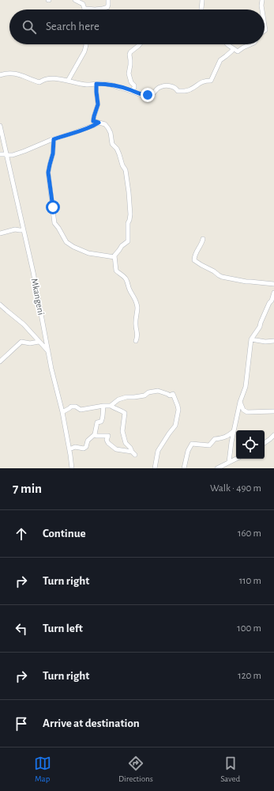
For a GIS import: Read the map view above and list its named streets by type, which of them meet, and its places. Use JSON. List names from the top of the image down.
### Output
{
  "streets": {
    "street": ["Mkangeni"]
  },
  "page": {
    "search": "Search here",
    "heading": ["7 min", "Walk · 490 m"],
    "list": [
      ["Continue", "160 m"],
      ["Turn right", "110 m"],
      ["Turn left", "100 m"],
      ["Turn right", "120 m"],
      "Arrive at destination"
    ],
    "nav": ["Map", "Directions", "Saved"]
  }
}
